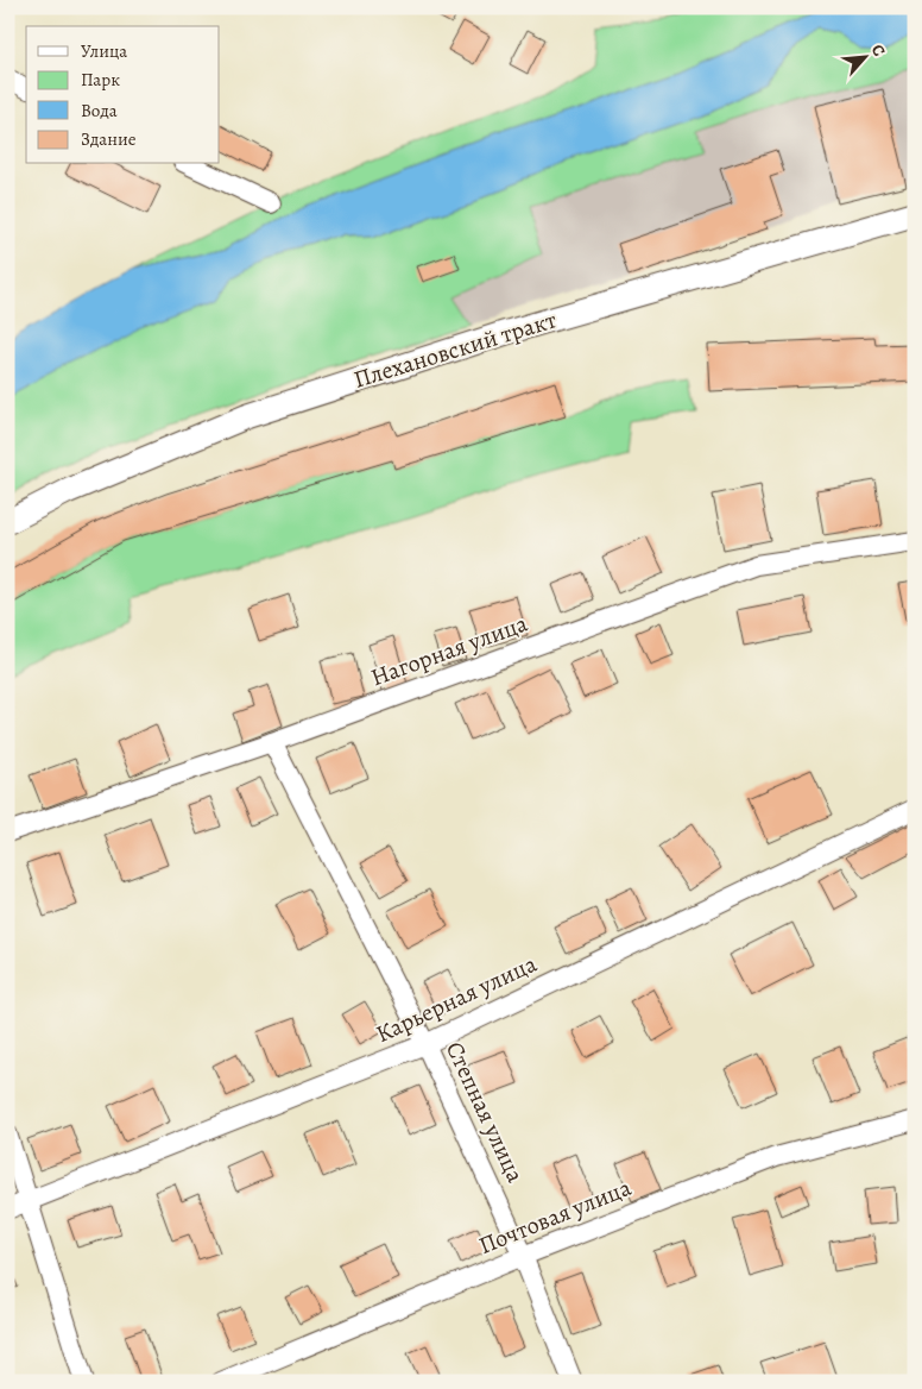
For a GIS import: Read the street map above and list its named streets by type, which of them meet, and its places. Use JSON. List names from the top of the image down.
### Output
{
  "streets": {
    "street": [
      "Плехановский тракт",
      "Нагорная улица",
      "Карьерная улица",
      "Степная улица",
      "Почтовая улица"
    ]
  },
  "crossings": [
    ["Нагорная улица", "Степная улица"],
    ["Карьерная улица", "Степная улица"],
    ["Степная улица", "Почтовая улица"]
  ],
  "legend": [
    "Улица",
    "Парк",
    "Вода",
    "Здание"
  ],
  "north": "top right"
}
